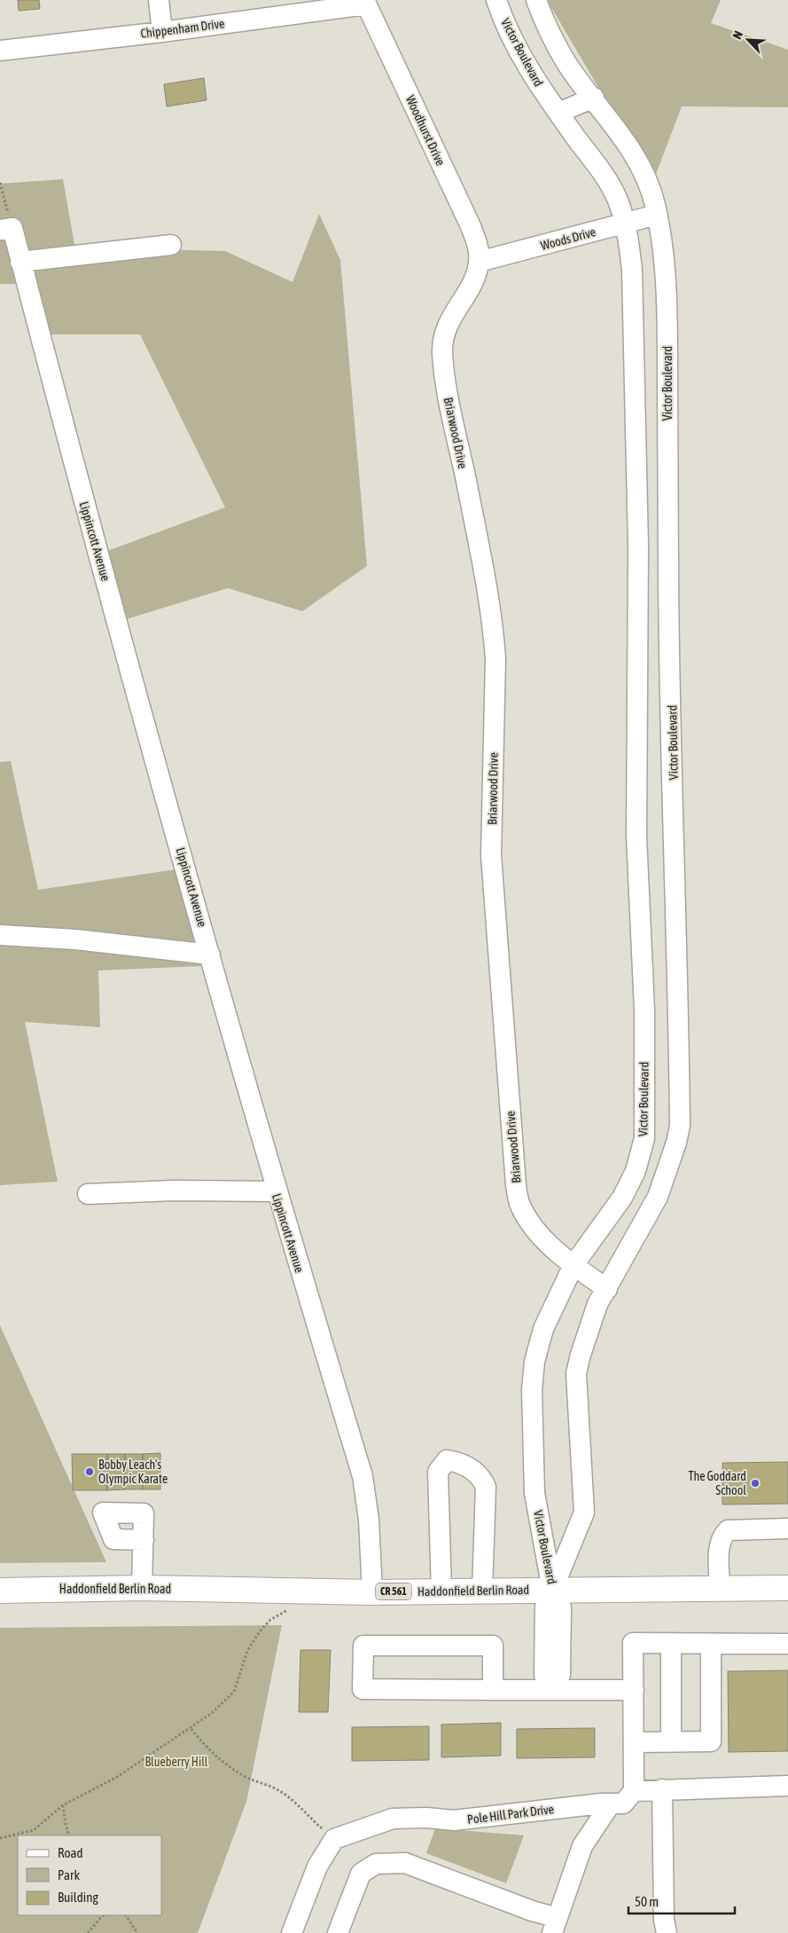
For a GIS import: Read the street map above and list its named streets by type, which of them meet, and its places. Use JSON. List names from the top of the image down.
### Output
{
  "streets": {
    "main road": ["Haddonfield Berlin Road", "CR 561"],
    "street": [
      "Chippenham Drive",
      "Victor Boulevard",
      "Woodhurst Drive",
      "Woods Drive",
      "Briarwood Drive",
      "Lippincott Avenue",
      "Pole Hill Park Drive"
    ]
  },
  "crossings": [
    ["Chippenham Drive", "Woodhurst Drive"],
    ["Victor Boulevard", "Woods Drive"],
    ["Victor Boulevard", "Briarwood Drive"],
    ["Victor Boulevard", "Haddonfield Berlin Road"],
    ["Woodhurst Drive", "Woods Drive"],
    ["Woodhurst Drive", "Briarwood Drive"],
    ["Woods Drive", "Briarwood Drive"],
    ["Lippincott Avenue", "Haddonfield Berlin Road"]
  ],
  "parks": ["Blueberry Hill"],
  "places": ["Bobby Leach's Olympic Karate", "The Goddard School"],
  "legend": ["Road", "Park", "Building"],
  "scale_bar": "50 m",
  "north": "top left"
}
